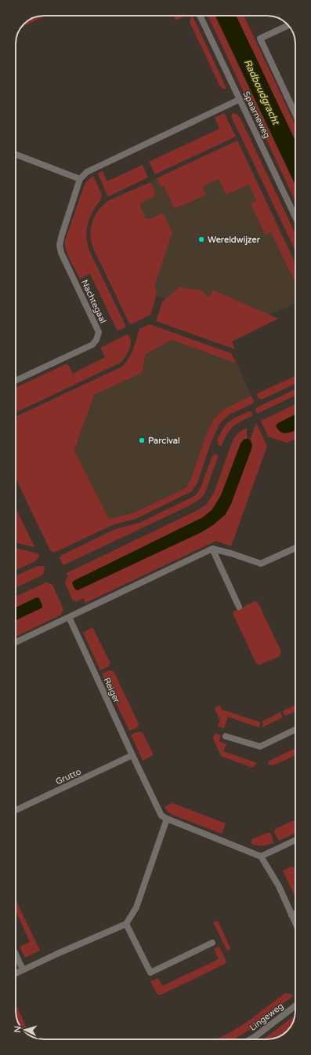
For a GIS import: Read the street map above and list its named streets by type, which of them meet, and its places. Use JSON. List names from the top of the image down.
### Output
{
  "streets": {
    "street": [
      "Spaarneweg",
      "Nachtegaal",
      "Reiger",
      "Grutto",
      "Lingeweg"
    ]
  },
  "crossings": [
    ["Reiger", "Grutto"]
  ],
  "water": ["Radboudgracht"],
  "places": ["Wereldwijzer", "Parcival"],
  "north": "left"
}
